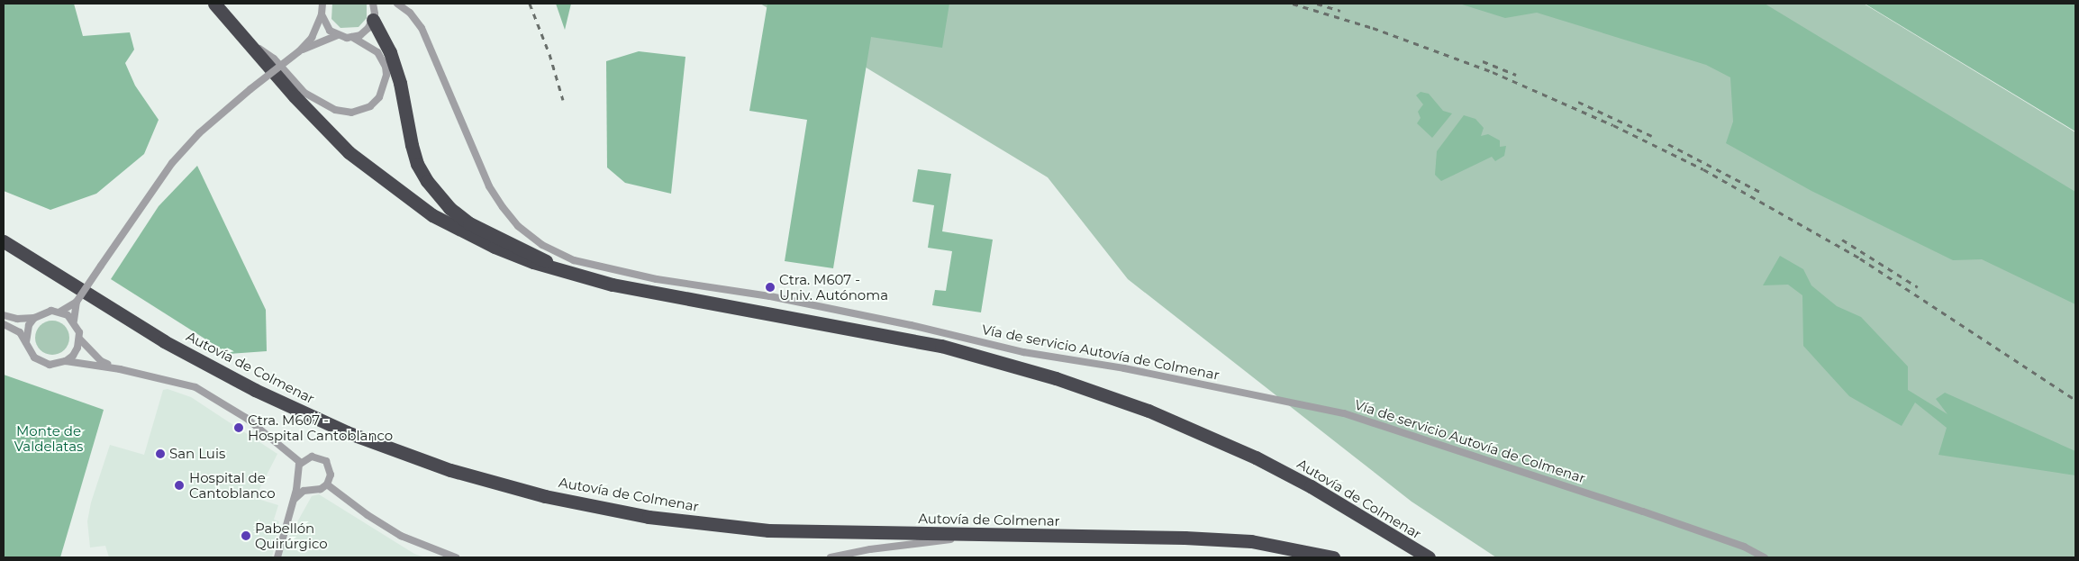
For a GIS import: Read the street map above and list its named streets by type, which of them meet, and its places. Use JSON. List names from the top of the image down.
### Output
{
  "streets": {
    "highway": ["Autovía de Colmenar"],
    "street": ["Vía de servicio Autovía de Colmenar"]
  },
  "parks": ["Monte de Valdelatas"],
  "places": [
    "Ctra. M607 - Univ. Autónoma",
    "Ctra. M607 - Hospital Cantoblanco",
    "San Luis",
    "Hospital de Cantoblanco",
    "Pabellón Quirúrgico"
  ]
}
